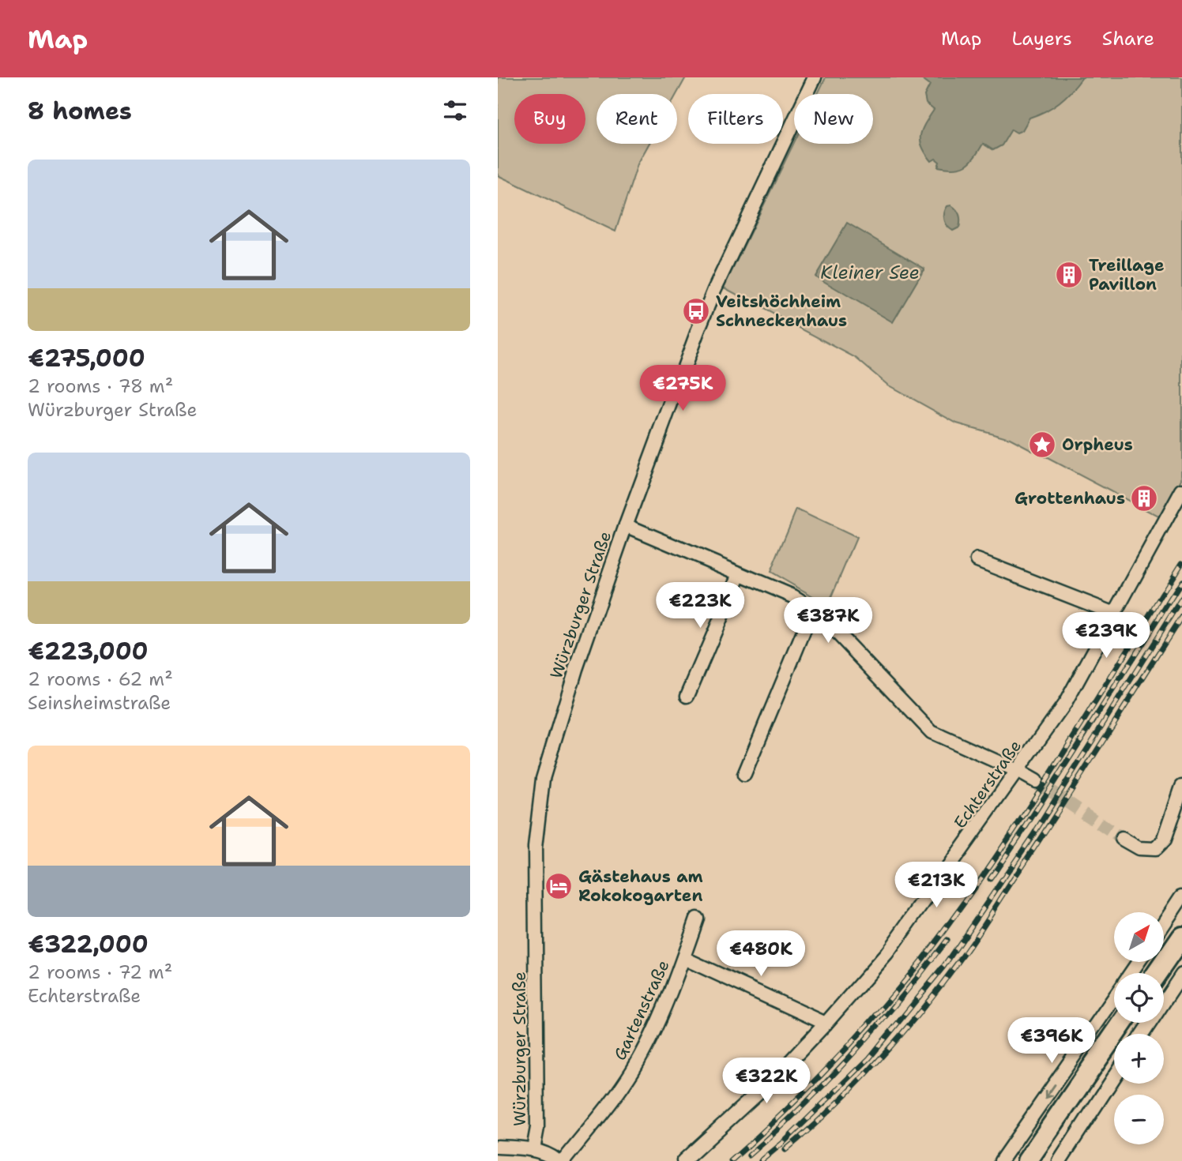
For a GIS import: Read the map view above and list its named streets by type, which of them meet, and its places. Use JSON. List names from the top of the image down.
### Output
{
  "streets": {
    "street": ["Würzburger Straße", "Echterstraße", "Gartenstraße"]
  },
  "water": ["Kleiner See"],
  "places": {
    "building": ["Treillage Pavillon", "Grottenhaus"],
    "bus stop": ["Veitshöchheim Schneckenhaus"],
    "place": ["Orpheus"],
    "hotel": ["Gästehaus am Rokokogarten"]
  },
  "north": "top right",
  "page": {
    "header": "Map",
    "nav": ["Map", "Layers", "Share"],
    "heading": "8 homes",
    "chip": [
      "Buy",
      "Rent",
      "Filters",
      "New"
    ],
    "list": [
      {
        "name": "€275,000",
        "note": "2 rooms · 78 m² · Würzburger Straße"
      },
      {
        "name": "€223,000",
        "note": "2 rooms · 62 m² · Seinsheimstraße"
      },
      {
        "name": "€322,000",
        "note": "2 rooms · 72 m² · Echterstraße"
      }
    ],
    "price": [
      "€275K",
      "€223K",
      "€387K",
      "€239K",
      "€213K",
      "€480K",
      "€396K",
      "€322K"
    ],
    "map_buttons": ["+", "−"]
  }
}
